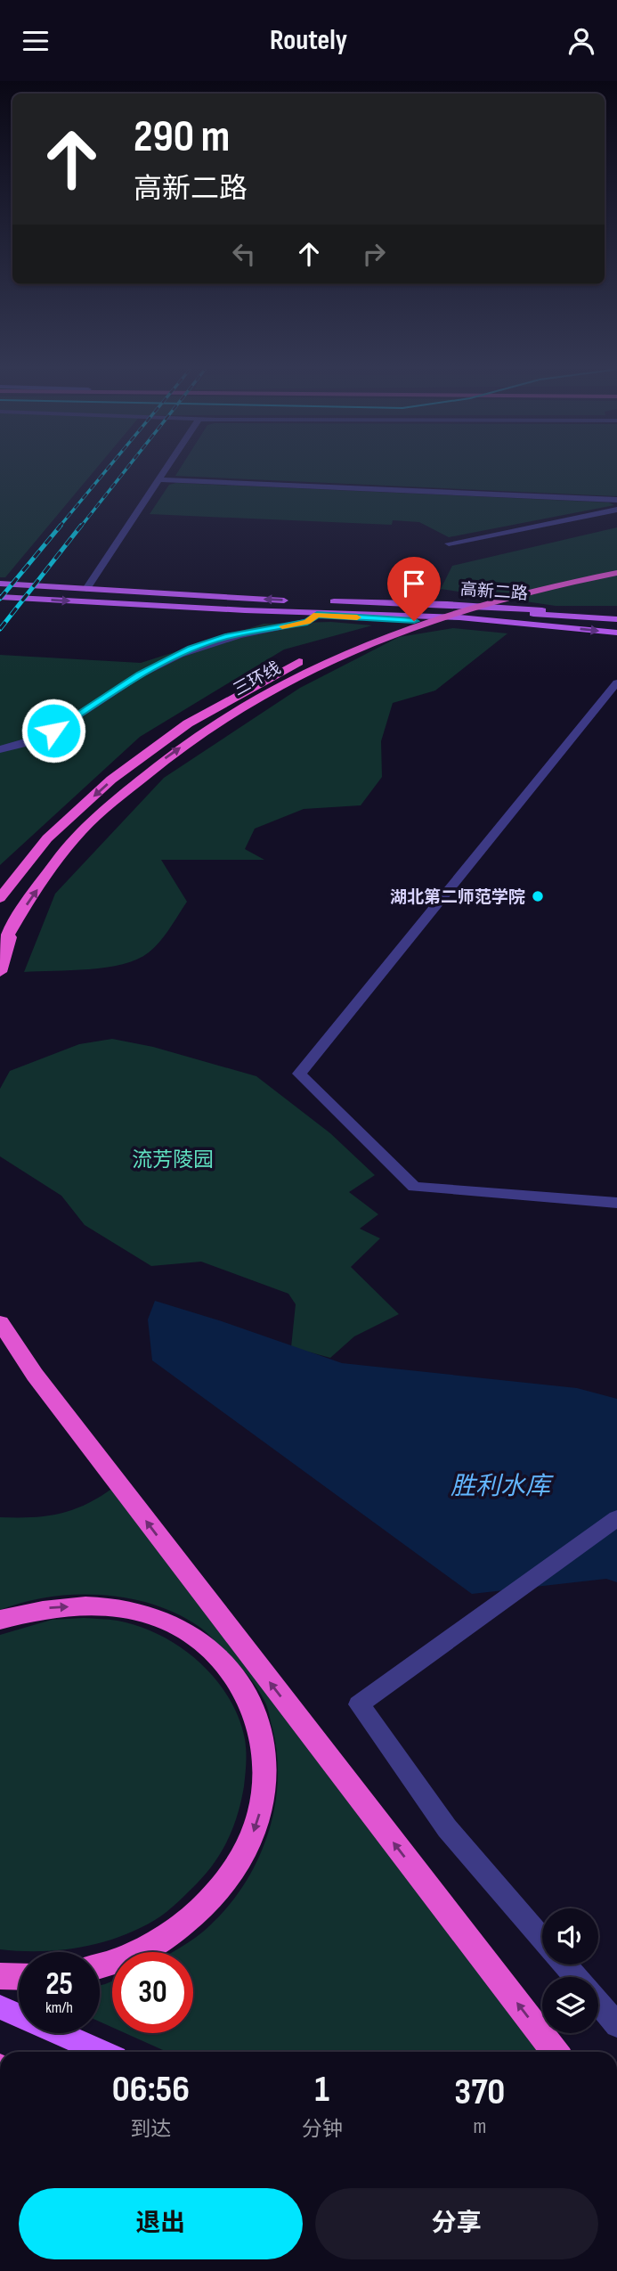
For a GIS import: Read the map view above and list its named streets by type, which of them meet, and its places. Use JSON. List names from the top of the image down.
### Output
{
  "streets": {
    "highway": ["三环线"],
    "main road": ["高新二路"]
  },
  "water": ["胜利水库"],
  "parks": ["流芳陵园"],
  "places": ["湖北第二师范学院"],
  "page": {
    "header": "Routely",
    "turn": ["290 m", "高新二路"],
    "speed": "25 km/h",
    "limit": "30",
    "eta": [
      "06:56",
      "到达",
      "1",
      "分钟",
      "370",
      "m"
    ],
    "buttons": ["退出", "分享"]
  }
}
